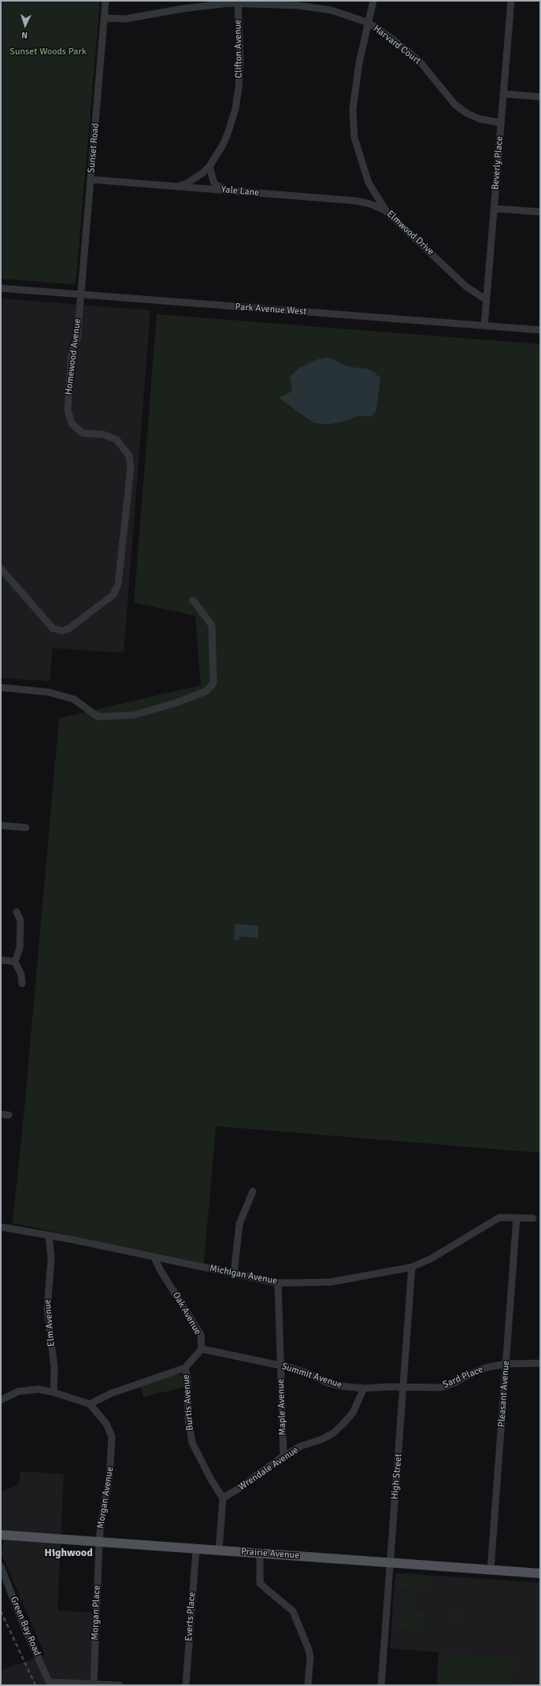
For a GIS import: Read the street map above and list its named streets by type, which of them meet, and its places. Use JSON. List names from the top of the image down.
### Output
{
  "streets": {
    "main road": ["Prairie Avenue"],
    "street": [
      "Harvard Court",
      "Clifton Avenue",
      "Sunset Road",
      "Beverly Place",
      "Yale Lane",
      "Elmwood Drive",
      "Park Avenue West",
      "Homewood Avenue",
      "Michigan Avenue",
      "Oak Avenue",
      "Elm Avenue",
      "Summit Avenue",
      "Sard Place",
      "Pleasant Avenue",
      "Burtis Avenue",
      "Maple Avenue",
      "Wrendale Avenue",
      "High Street",
      "Morgan Avenue",
      "Morgan Place",
      "Everts Place",
      "Green Bay Road"
    ]
  },
  "crossings": [
    ["Harvard Court", "Clifton Avenue"],
    ["Harvard Court", "Sunset Road"],
    ["Harvard Court", "Beverly Place"],
    ["Harvard Court", "Elmwood Drive"],
    ["Clifton Avenue", "Yale Lane"],
    ["Sunset Road", "Yale Lane"],
    ["Sunset Road", "Park Avenue West"],
    ["Sunset Road", "Homewood Avenue"],
    ["Beverly Place", "Elmwood Drive"],
    ["Beverly Place", "Park Avenue West"],
    ["Yale Lane", "Elmwood Drive"],
    ["Park Avenue West", "Homewood Avenue"],
    ["Michigan Avenue", "Oak Avenue"],
    ["Michigan Avenue", "Elm Avenue"],
    ["Michigan Avenue", "Pleasant Avenue"],
    ["Michigan Avenue", "Maple Avenue"],
    ["Michigan Avenue", "High Street"],
    ["Oak Avenue", "Summit Avenue"],
    ["Summit Avenue", "Sard Place"],
    ["Summit Avenue", "Maple Avenue"],
    ["Summit Avenue", "Wrendale Avenue"],
    ["Summit Avenue", "High Street"],
    ["Sard Place", "Pleasant Avenue"],
    ["Sard Place", "High Street"],
    ["Pleasant Avenue", "Prairie Avenue"],
    ["Burtis Avenue", "Wrendale Avenue"],
    ["Burtis Avenue", "Morgan Avenue"],
    ["Maple Avenue", "Wrendale Avenue"],
    ["High Street", "Prairie Avenue"],
    ["Morgan Avenue", "Prairie Avenue"],
    ["Morgan Avenue", "Morgan Place"],
    ["Prairie Avenue", "Morgan Place"],
    ["Prairie Avenue", "Everts Place"]
  ],
  "districts": ["Highwood"],
  "parks": ["Sunset Woods Park"],
  "north": "bottom"
}
